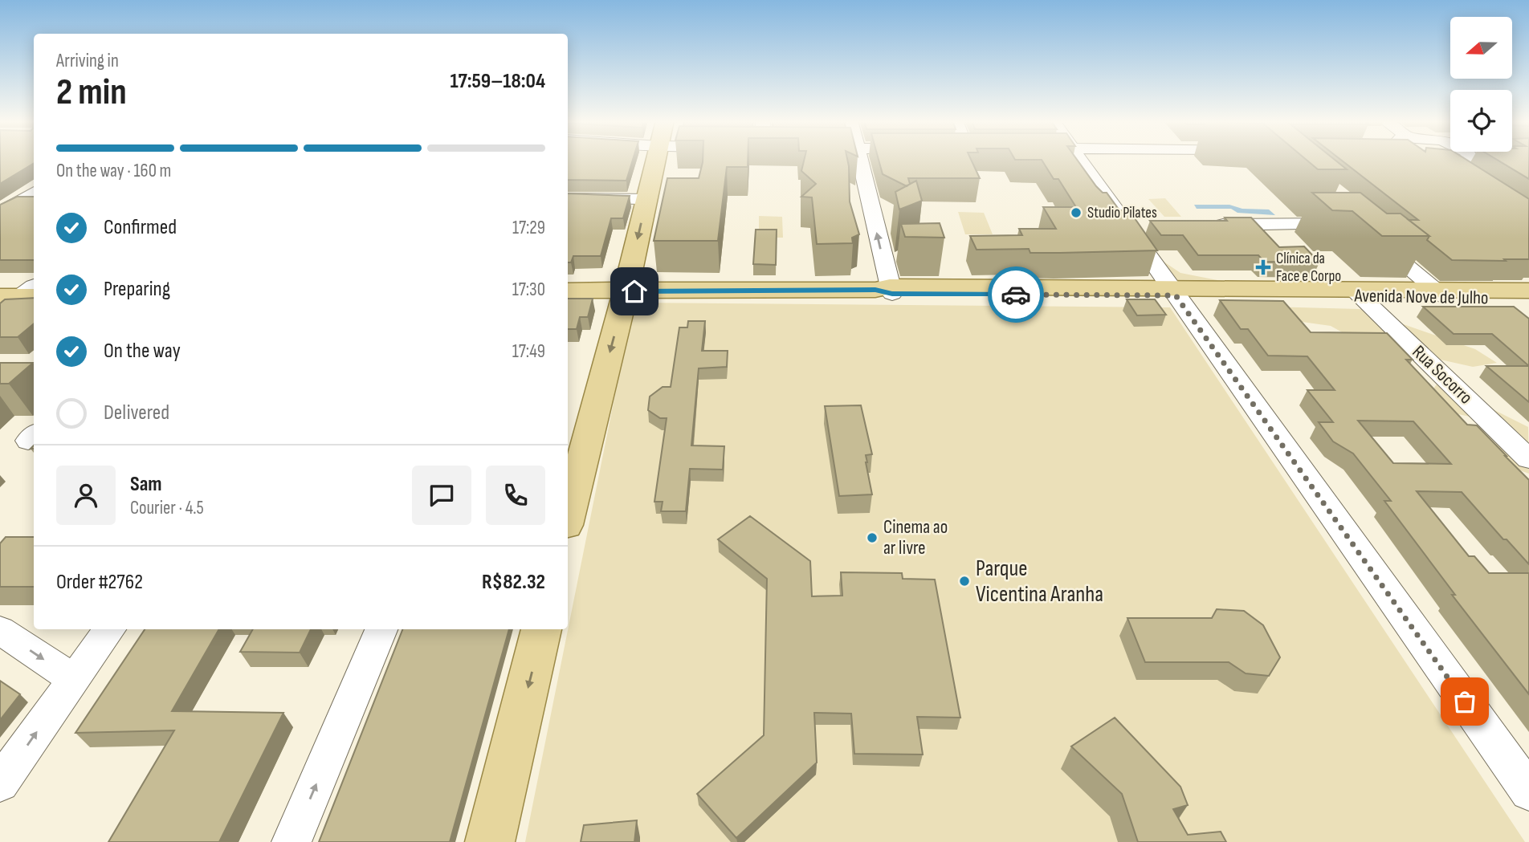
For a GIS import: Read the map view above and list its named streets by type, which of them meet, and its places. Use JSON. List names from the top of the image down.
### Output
{
  "streets": {
    "main road": ["Avenida Nove de Julho"],
    "street": ["Rua Socorro"]
  },
  "crossings": [
    ["Avenida Nove de Julho", "Rua Socorro"]
  ],
  "places": {
    "other": ["Studio Pilates", "Cinema ao ar livre", "Parque Vicentina Aranha"],
    "health": ["Clínica da Face e Corpo"]
  },
  "north": "left",
  "page": {
    "heading": ["2 min", "Arriving in", "17:59–18:04"],
    "panel": [
      "Sam",
      "Courier · 4.5",
      "Order #2762",
      "R$82.32"
    ],
    "bar": "On the way · 160 m",
    "list": [
      ["Confirmed", "17:29"],
      ["Preparing", "17:30"],
      ["On the way", "17:49"],
      "Delivered"
    ]
  }
}
